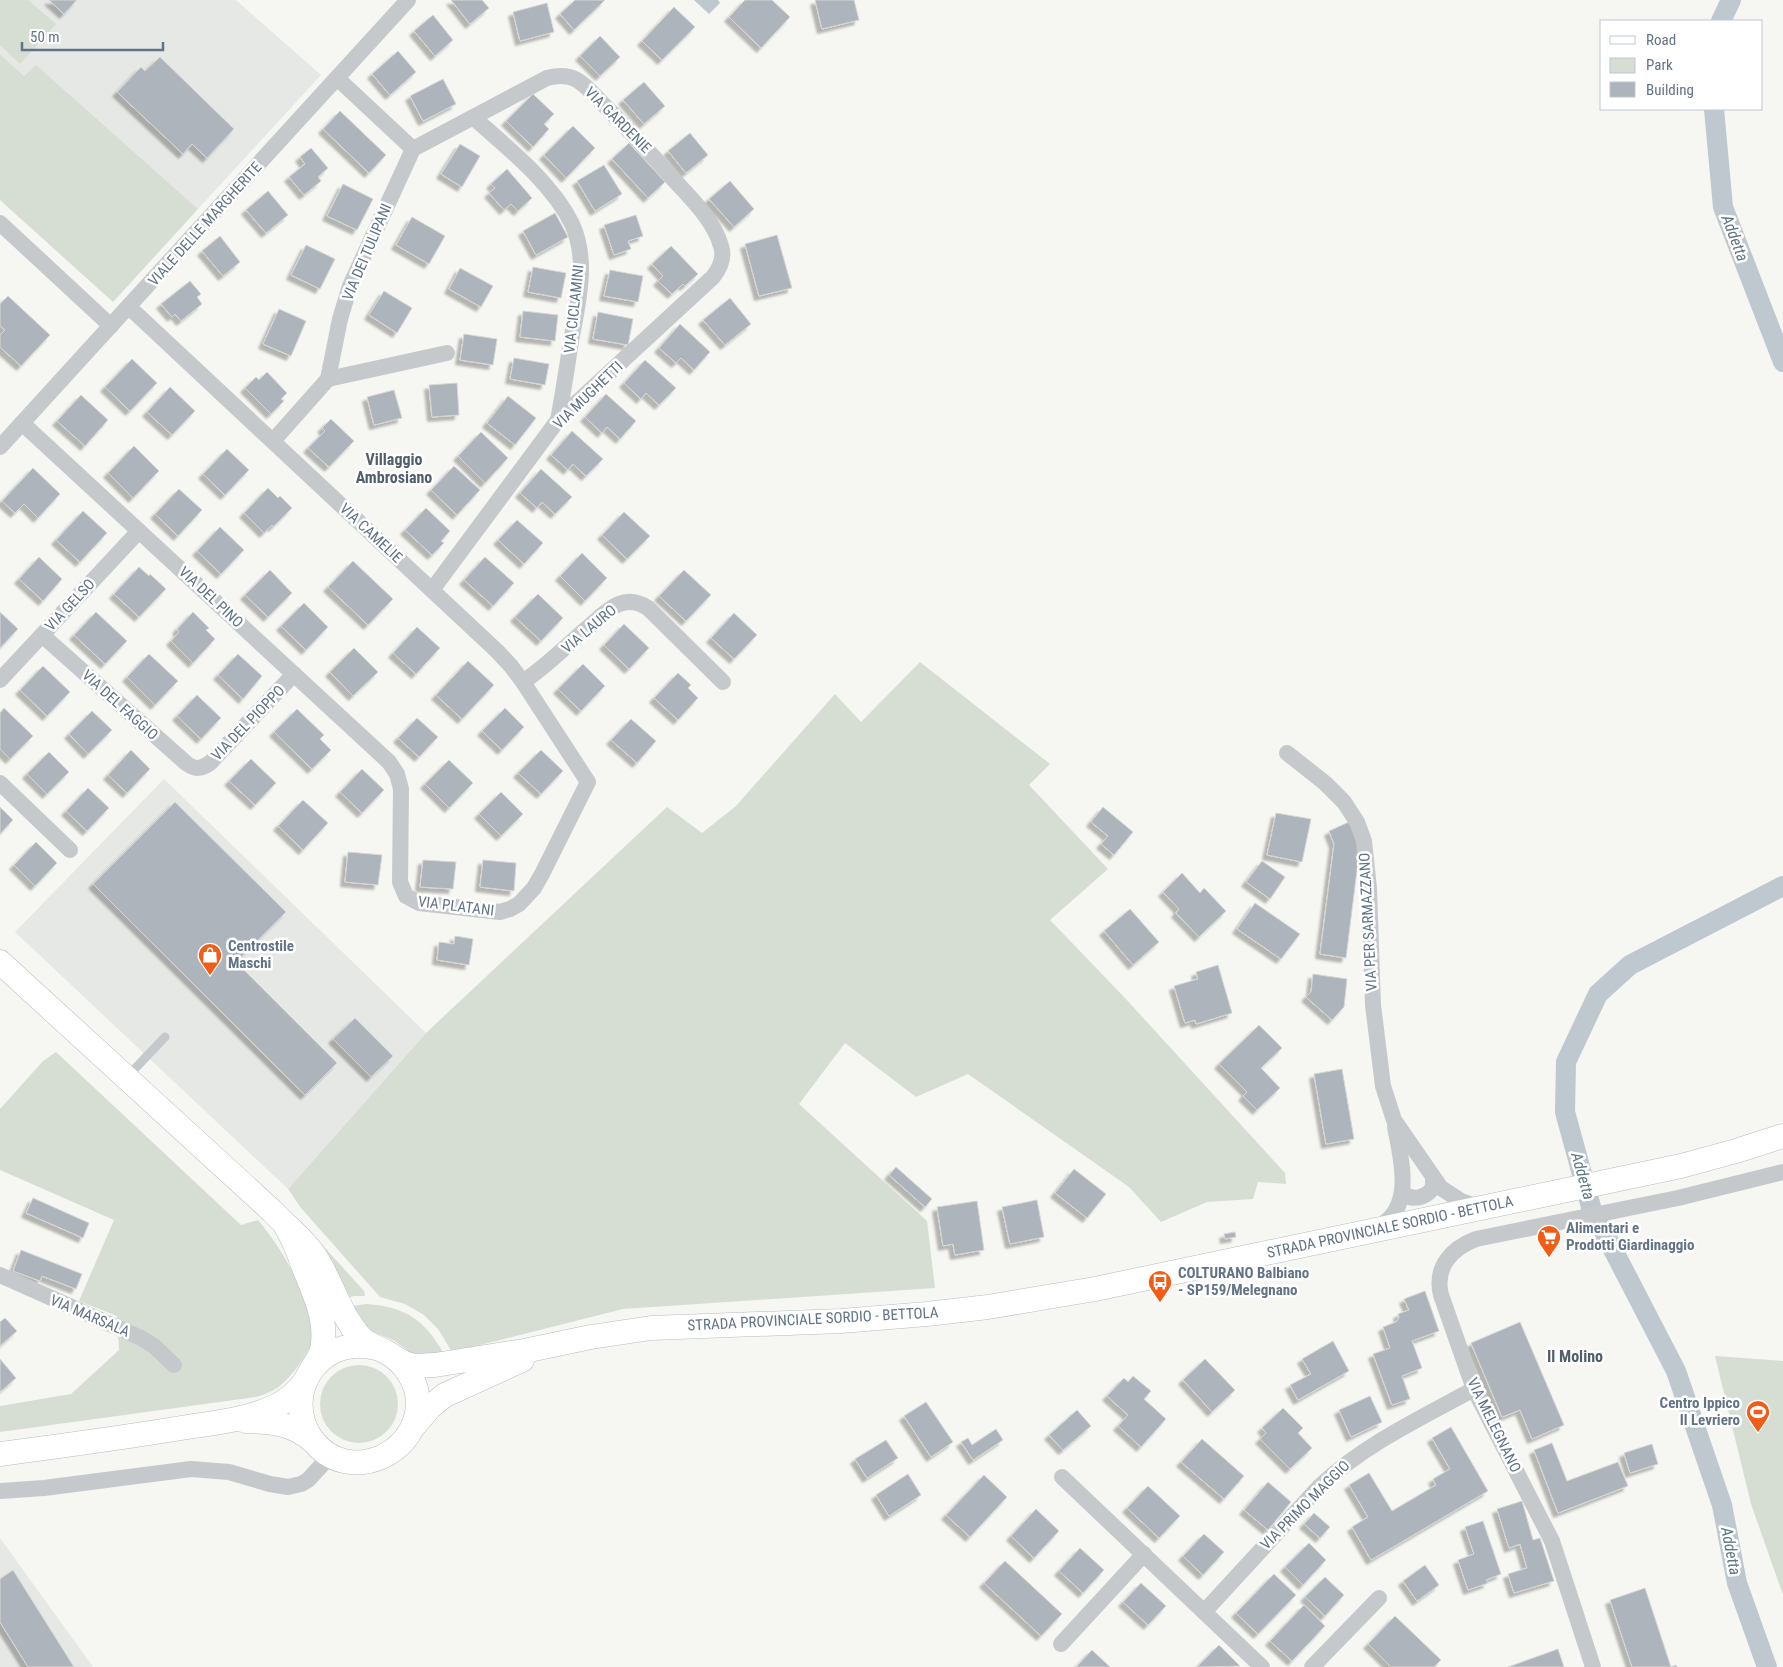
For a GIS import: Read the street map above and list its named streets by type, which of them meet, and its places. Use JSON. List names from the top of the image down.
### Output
{
  "streets": {
    "street": [
      "VIA GARDENIE",
      "VIALE DELLE MARGHERITE",
      "VIA DEI TULIPANI",
      "VIA CICLAMINI",
      "VIA MUGHETTI",
      "VIA CAMELIE",
      "VIA DEL PINO",
      "VIA GELSO",
      "VIA LAURO",
      "VIA DEL FAGGIO",
      "VIA DEL PIOPPO",
      "VIA PLATANI",
      "VIA PER SARMAZZANO",
      "STRADA PROVINCIALE SORDIO - BETTOLA",
      "VIA MARSALA",
      "VIA MELEGNANO",
      "VIA PRIMO MAGGIO"
    ]
  },
  "crossings": [
    ["VIA GARDENIE", "VIA DEI TULIPANI"],
    ["VIA GARDENIE", "VIA CICLAMINI"],
    ["VIA GARDENIE", "VIA MUGHETTI"],
    ["VIALE DELLE MARGHERITE", "VIA CAMELIE"],
    ["VIALE DELLE MARGHERITE", "VIA DEL PINO"],
    ["VIA CICLAMINI", "VIA MUGHETTI"],
    ["VIA MUGHETTI", "VIA CAMELIE"],
    ["VIA CAMELIE", "VIA LAURO"],
    ["VIA CAMELIE", "VIA PLATANI"],
    ["VIA DEL PINO", "VIA GELSO"],
    ["VIA DEL PINO", "VIA DEL PIOPPO"],
    ["VIA DEL PINO", "VIA PLATANI"],
    ["VIA GELSO", "VIA DEL FAGGIO"],
    ["VIA DEL FAGGIO", "VIA DEL PIOPPO"],
    ["VIA MELEGNANO", "VIA PRIMO MAGGIO"]
  ],
  "districts": ["Villaggio Ambrosiano", "Il Molino"],
  "water": ["Addetta"],
  "places": {
    "shop": ["Centrostile Maschi"],
    "supermarket": ["Alimentari e Prodotti Giardinaggio"],
    "bus stop": ["COLTURANO Balbiano - SP159/Melegnano"],
    "sports": ["Centro Ippico Il Levriero"]
  },
  "legend": ["Road", "Park", "Building"],
  "scale_bar": "50 m"
}
